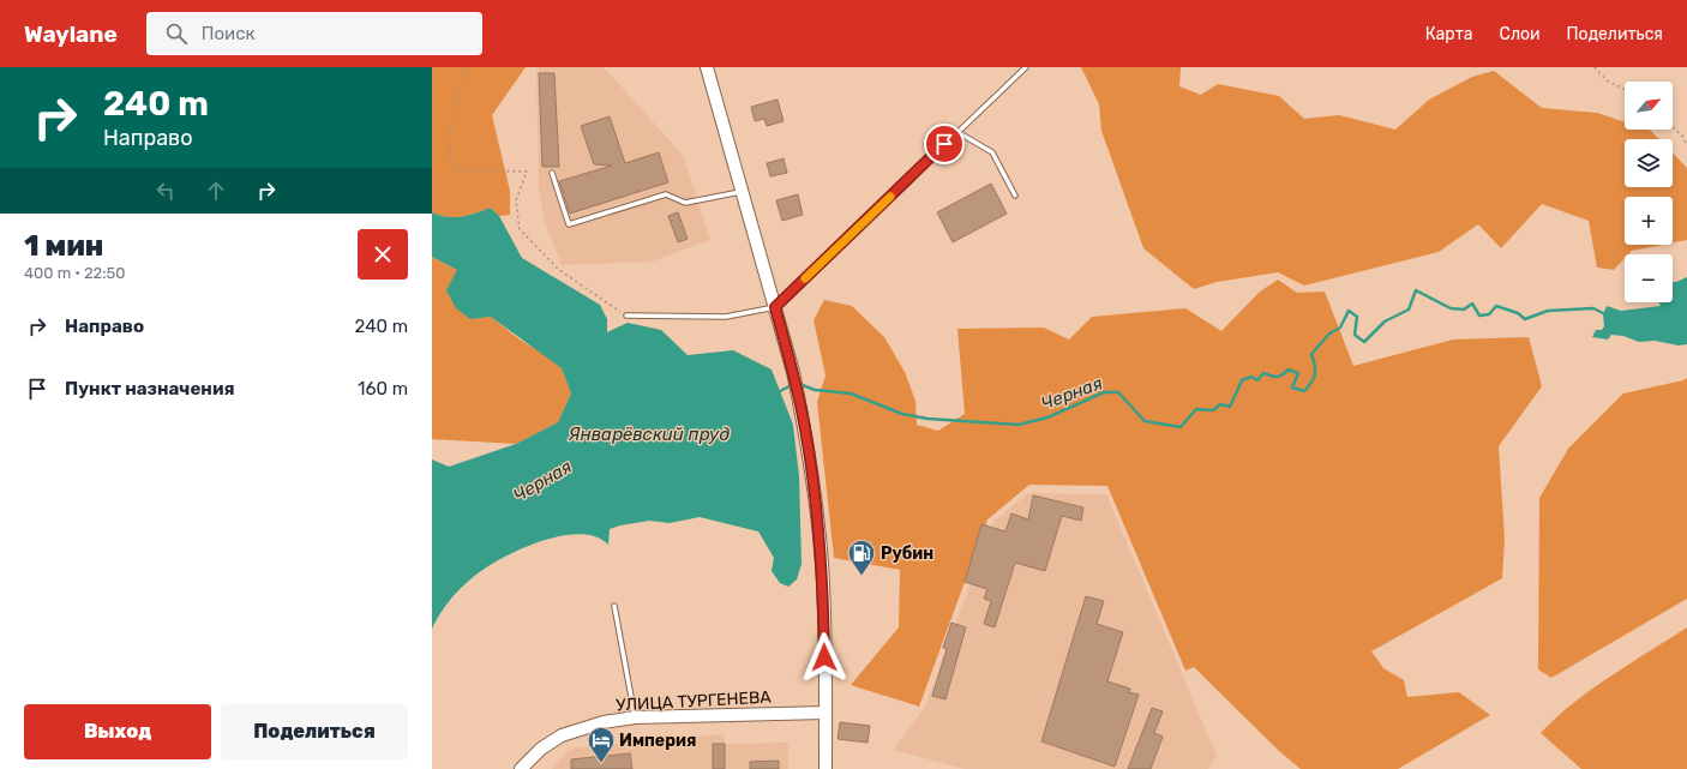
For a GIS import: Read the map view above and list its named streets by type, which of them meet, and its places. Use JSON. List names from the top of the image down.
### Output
{
  "streets": {
    "street": ["УЛИЦА ТУРГЕНЕВА"]
  },
  "water": ["Черная", "Январёвский пруд"],
  "places": {
    "fuel station": ["Рубин"],
    "hotel": ["Империя"]
  },
  "north": "top right",
  "page": {
    "header": "Waylane",
    "search": "Поиск",
    "nav": ["Карта", "Слои", "Поделиться"],
    "turn": ["240 m", "Направо"],
    "map_buttons": ["+", "−"],
    "heading": ["1 мин", "400 m · 22:50"],
    "list": [
      {
        "name": "Направо",
        "value": "240 m"
      },
      {
        "name": "Пункт назначения",
        "value": "160 m"
      }
    ],
    "buttons": ["Выход", "Поделиться"]
  }
}
